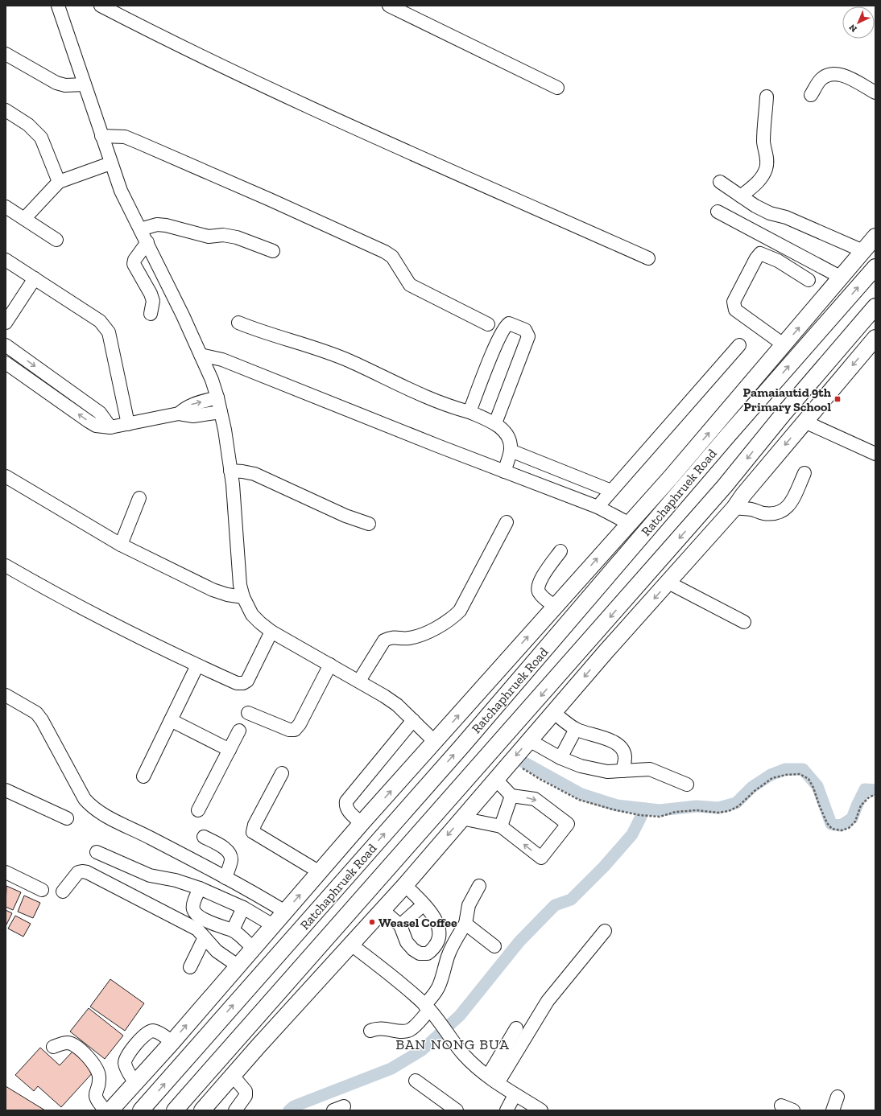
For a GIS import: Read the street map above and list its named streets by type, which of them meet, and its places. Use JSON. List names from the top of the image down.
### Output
{
  "streets": {
    "main road": ["Ratchaphruek Road"]
  },
  "districts": ["BAN NONG BUA"],
  "places": {
    "transit": ["Pamaiautid 9th Primary School"],
    "other": ["Weasel Coffee"]
  },
  "north": "bottom left"
}
